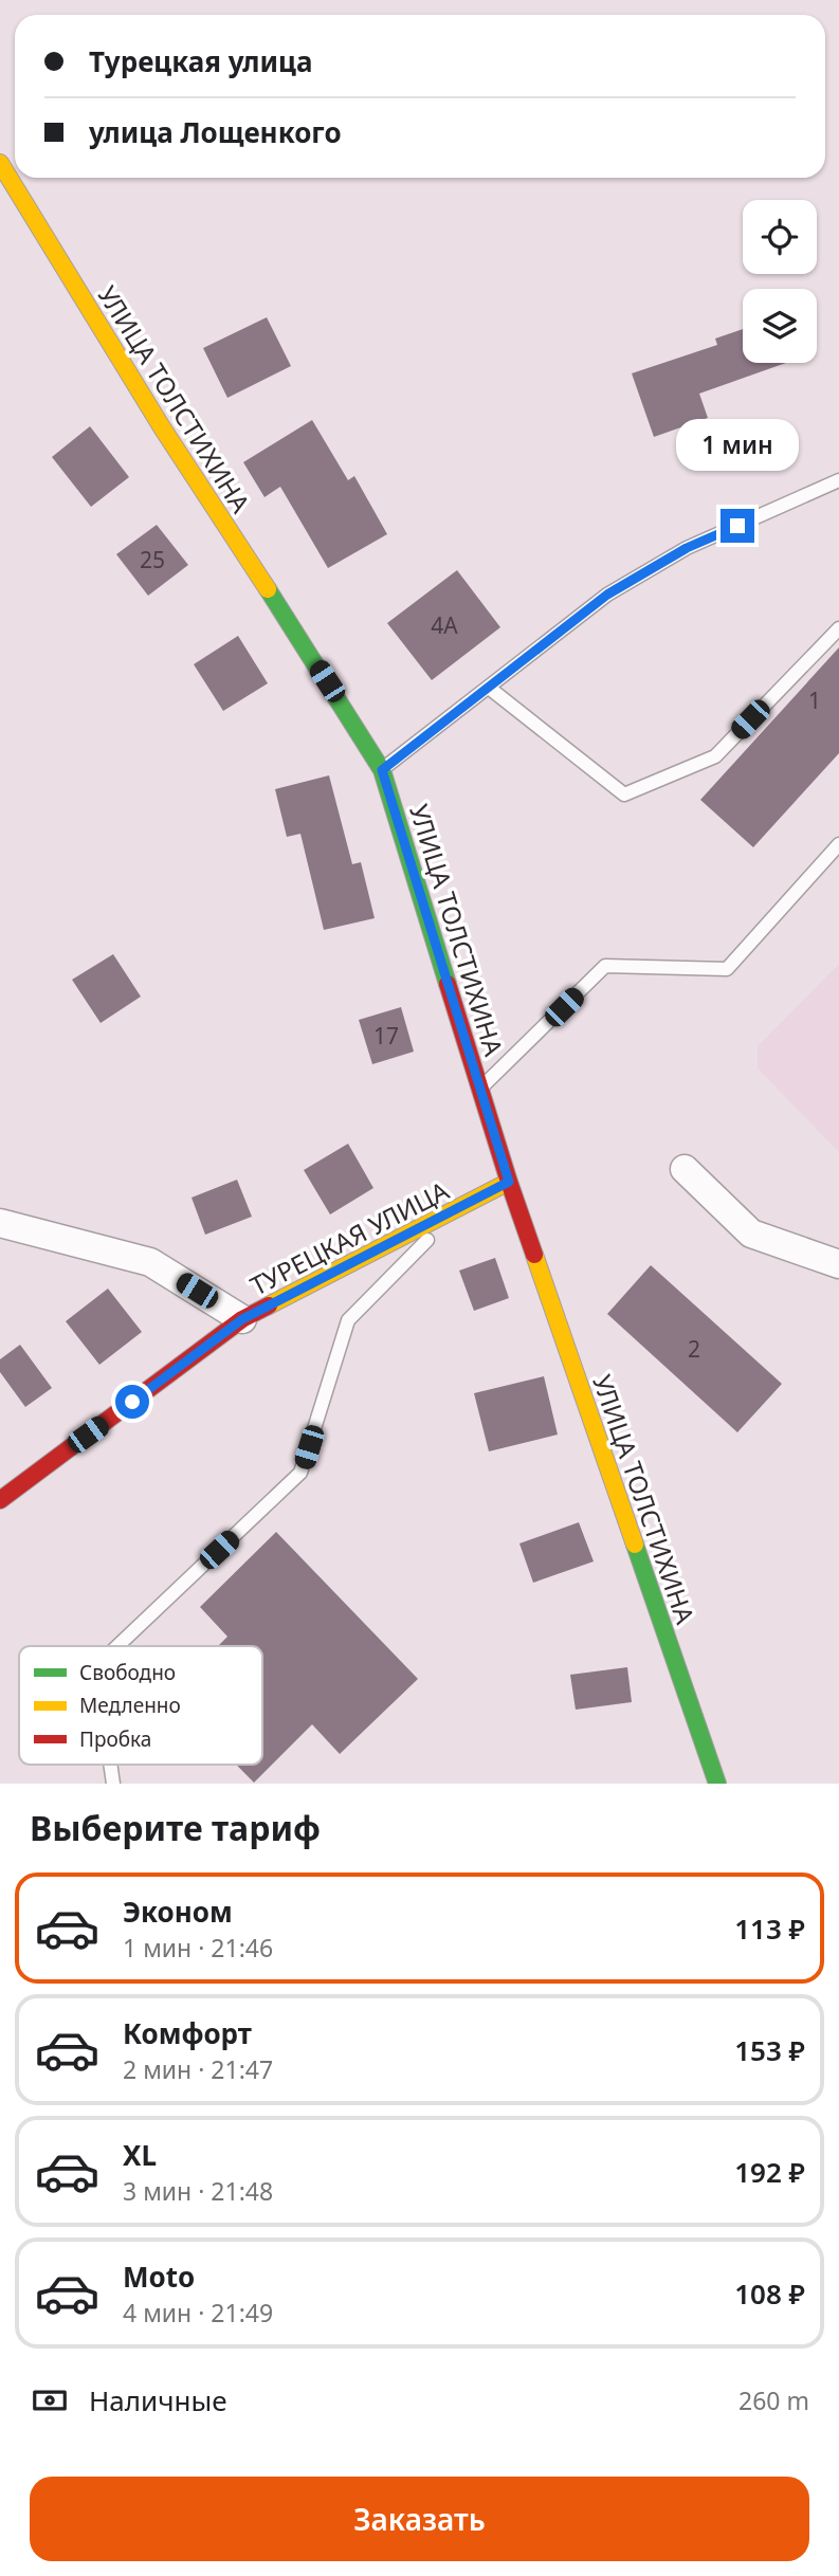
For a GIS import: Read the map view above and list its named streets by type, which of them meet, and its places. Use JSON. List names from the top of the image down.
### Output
{
  "streets": {
    "street": ["УЛИЦА ТОЛСТИХИНА", "ТУРЕЦКАЯ УЛИЦА"]
  },
  "crossings": [
    ["УЛИЦА ТОЛСТИХИНА", "ТУРЕЦКАЯ УЛИЦА"]
  ],
  "house_numbers": [
    "25",
    "4А",
    "1",
    "17",
    "2"
  ],
  "legend": ["Свободно", "Медленно", "Пробка"],
  "page": {
    "banner": ["Турецкая улица", "улица Лощенкого"],
    "bubble": "1 мин",
    "heading": "Выберите тариф",
    "list": [
      {
        "name": "Эконом",
        "note": "1 мин · 21:46",
        "value": "113 ₽"
      },
      {
        "name": "Комфорт",
        "note": "2 мин · 21:47",
        "value": "153 ₽"
      },
      {
        "name": "XL",
        "note": "3 мин · 21:48",
        "value": "192 ₽"
      },
      {
        "name": "Moto",
        "note": "4 мин · 21:49",
        "value": "108 ₽"
      }
    ],
    "pay": ["Наличные", "260 m"],
    "buttons": "Заказать"
  }
}
